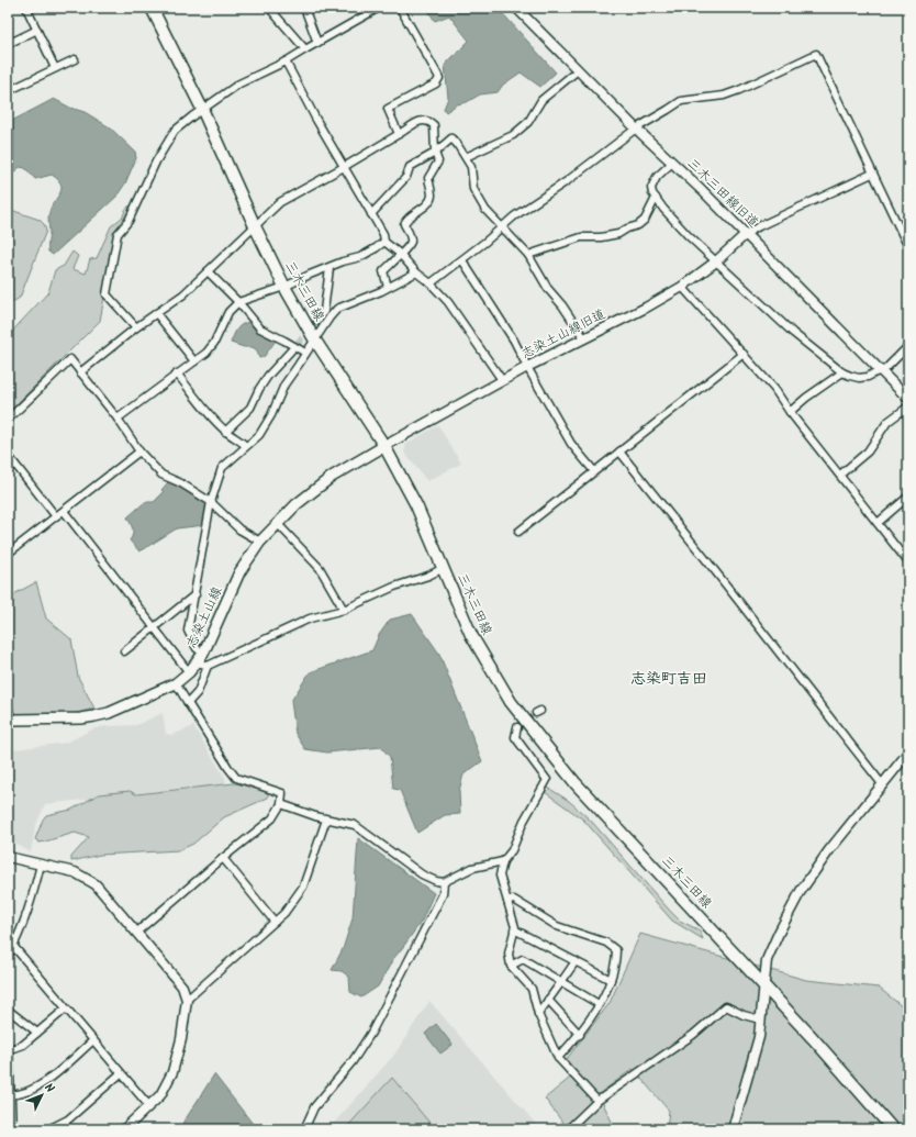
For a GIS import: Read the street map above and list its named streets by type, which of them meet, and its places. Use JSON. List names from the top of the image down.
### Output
{
  "streets": {
    "main road": ["三木三田線", "志染土山線"],
    "street": ["三木三田線旧道", "志染土山線旧道"]
  },
  "crossings": [
    ["三木三田線旧道", "志染土山線旧道"],
    ["三木三田線", "志染土山線旧道"],
    ["三木三田線", "志染土山線"],
    ["志染土山線旧道", "志染土山線"]
  ],
  "districts": ["志染町吉田"],
  "north": "top right"
}
